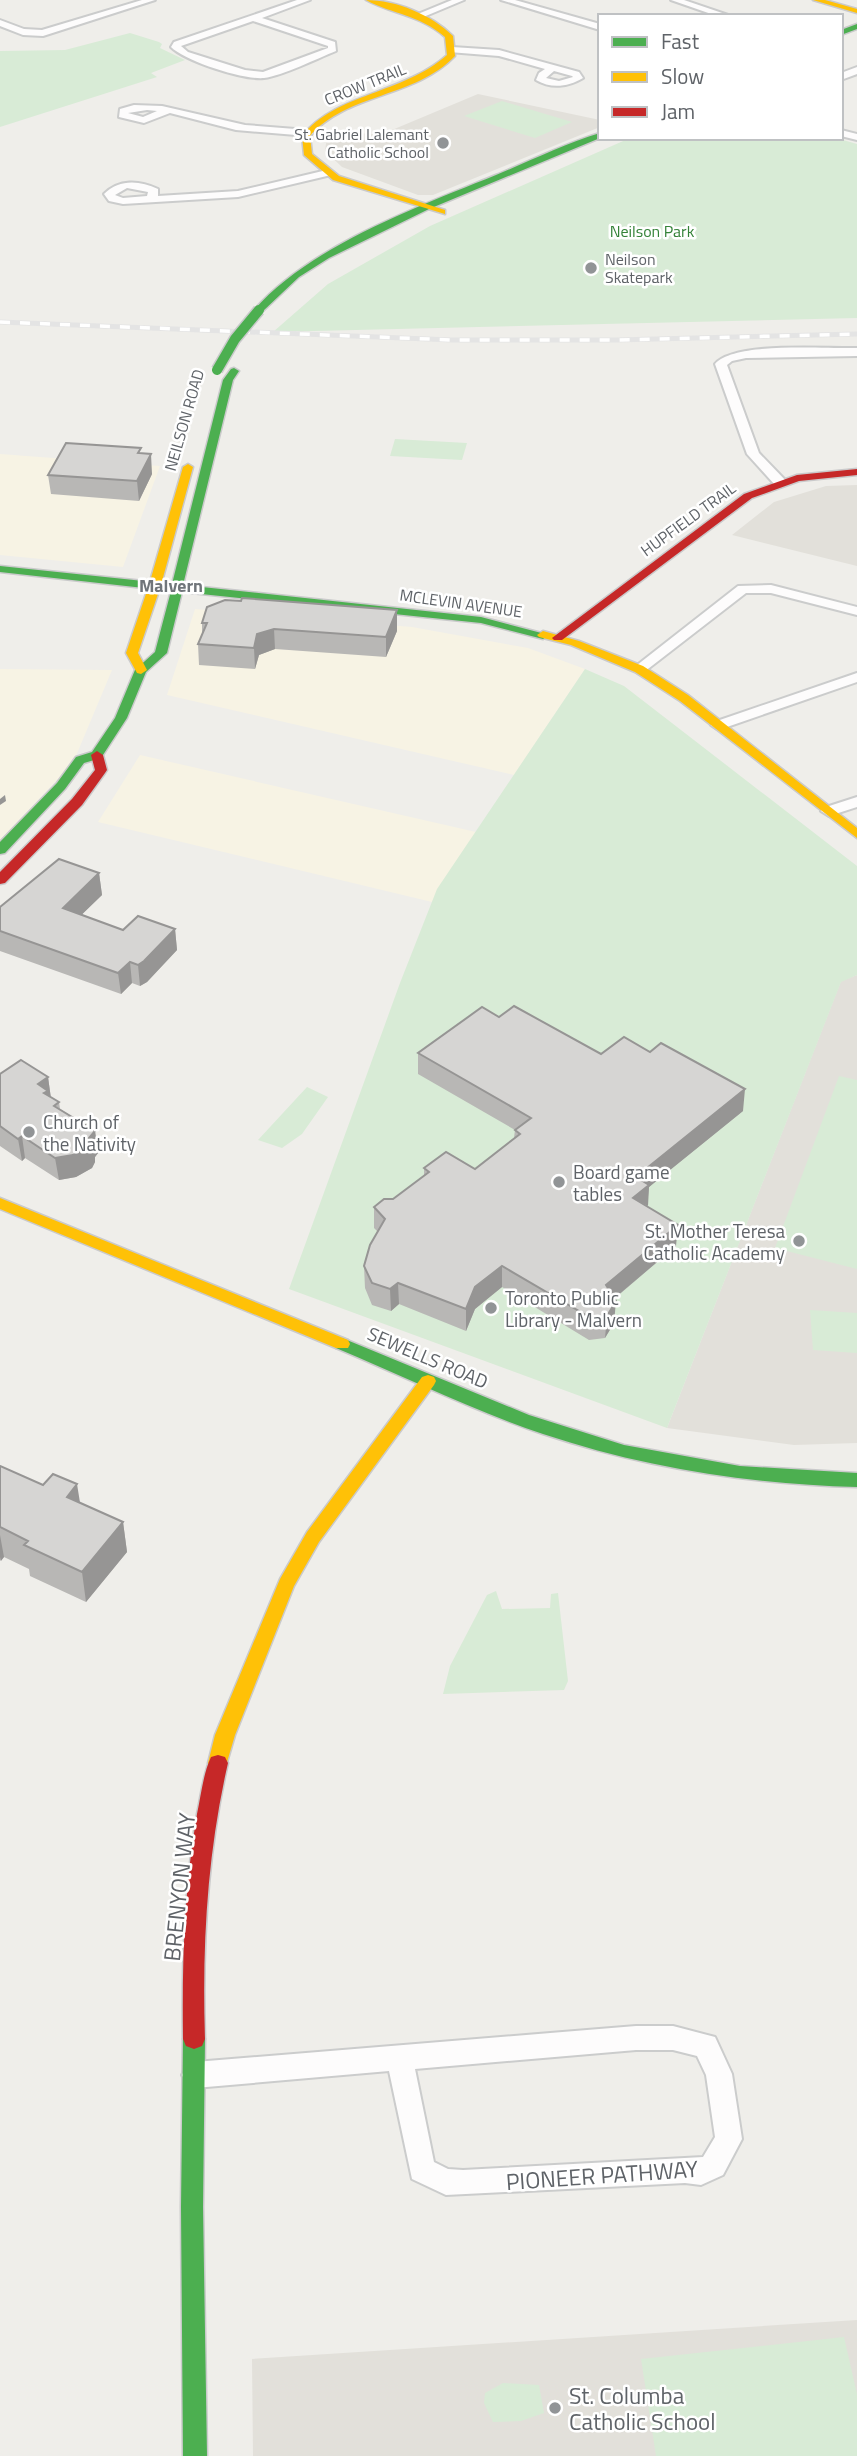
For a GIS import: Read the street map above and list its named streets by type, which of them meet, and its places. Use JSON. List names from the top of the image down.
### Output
{
  "streets": {
    "street": [
      "CROW TRAIL",
      "NEILSON ROAD",
      "HUPFIELD TRAIL",
      "MCLEVIN AVENUE",
      "SEWELLS ROAD",
      "BRENYON WAY",
      "PIONEER PATHWAY"
    ]
  },
  "crossings": [
    ["NEILSON ROAD", "MCLEVIN AVENUE"],
    ["HUPFIELD TRAIL", "MCLEVIN AVENUE"],
    ["SEWELLS ROAD", "BRENYON WAY"],
    ["BRENYON WAY", "PIONEER PATHWAY"]
  ],
  "districts": ["Malvern"],
  "parks": ["Neilson Park"],
  "places": [
    "St. Gabriel Lalemant Catholic School",
    "Neilson Skatepark",
    "Church of the Nativity",
    "Board game tables",
    "St. Mother Teresa Catholic Academy",
    "Toronto Public Library - Malvern",
    "St. Columba Catholic School"
  ],
  "legend": ["Fast", "Slow", "Jam"]
}
